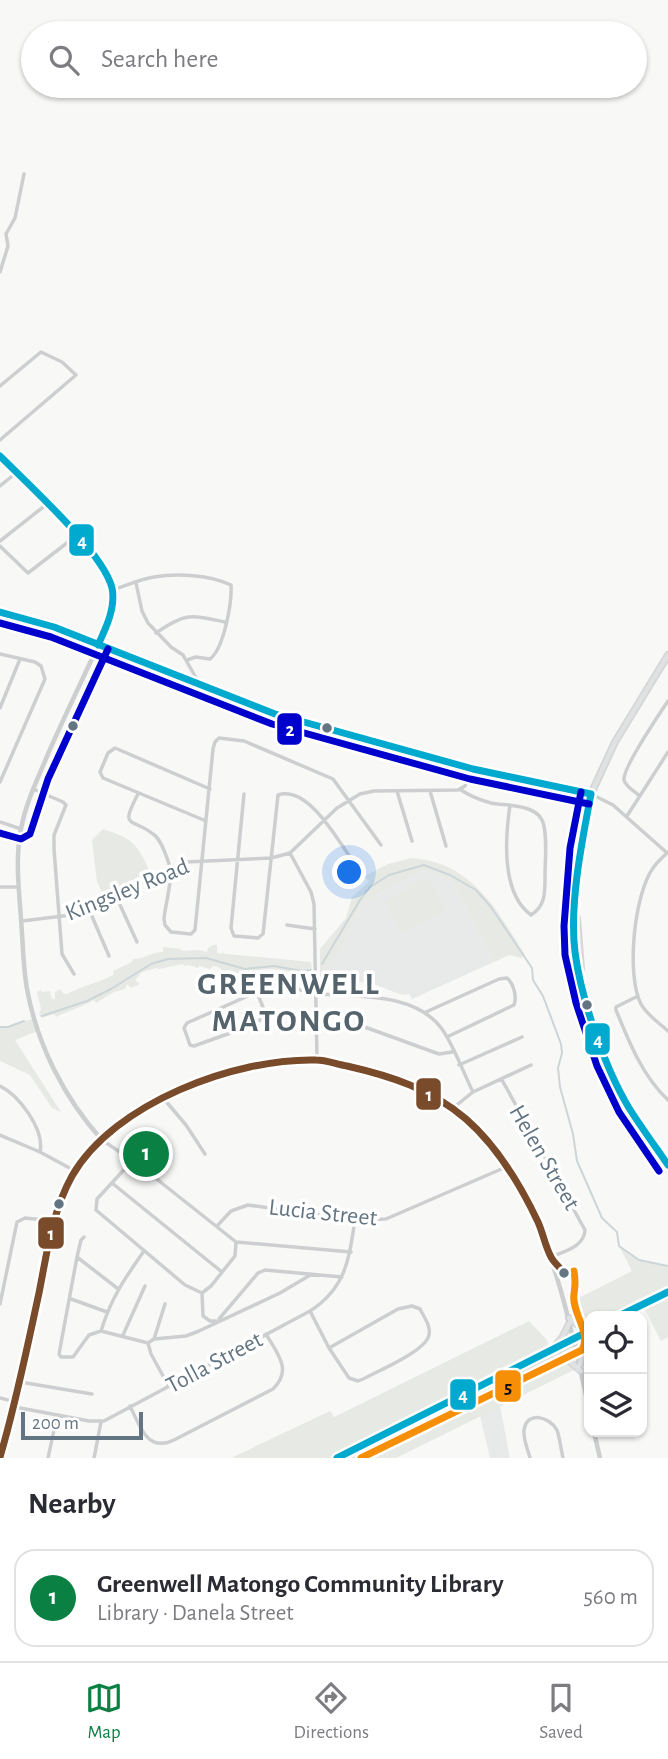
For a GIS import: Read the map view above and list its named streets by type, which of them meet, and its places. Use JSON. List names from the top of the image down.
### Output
{
  "streets": {
    "street": [
      "Kingsley Road",
      "Helen Street",
      "Lucia Street",
      "Tolla Street"
    ]
  },
  "crossings": [
    ["Lucia Street", "Tolla Street"]
  ],
  "districts": ["GREENWELL MATONGO"],
  "lines": [
    "transit line 4",
    "transit line 2",
    "transit line 1",
    "transit line 5"
  ],
  "scale_bar": "200 m",
  "page": {
    "search": "Search here",
    "pins": "1",
    "scale": "200 m",
    "heading": "Nearby",
    "list": [
      {
        "mark": "1",
        "name": "Greenwell Matongo Community Library",
        "note": "Library · Danela Street",
        "value": "560 m"
      }
    ],
    "nav": ["Map", "Directions", "Saved"]
  }
}
